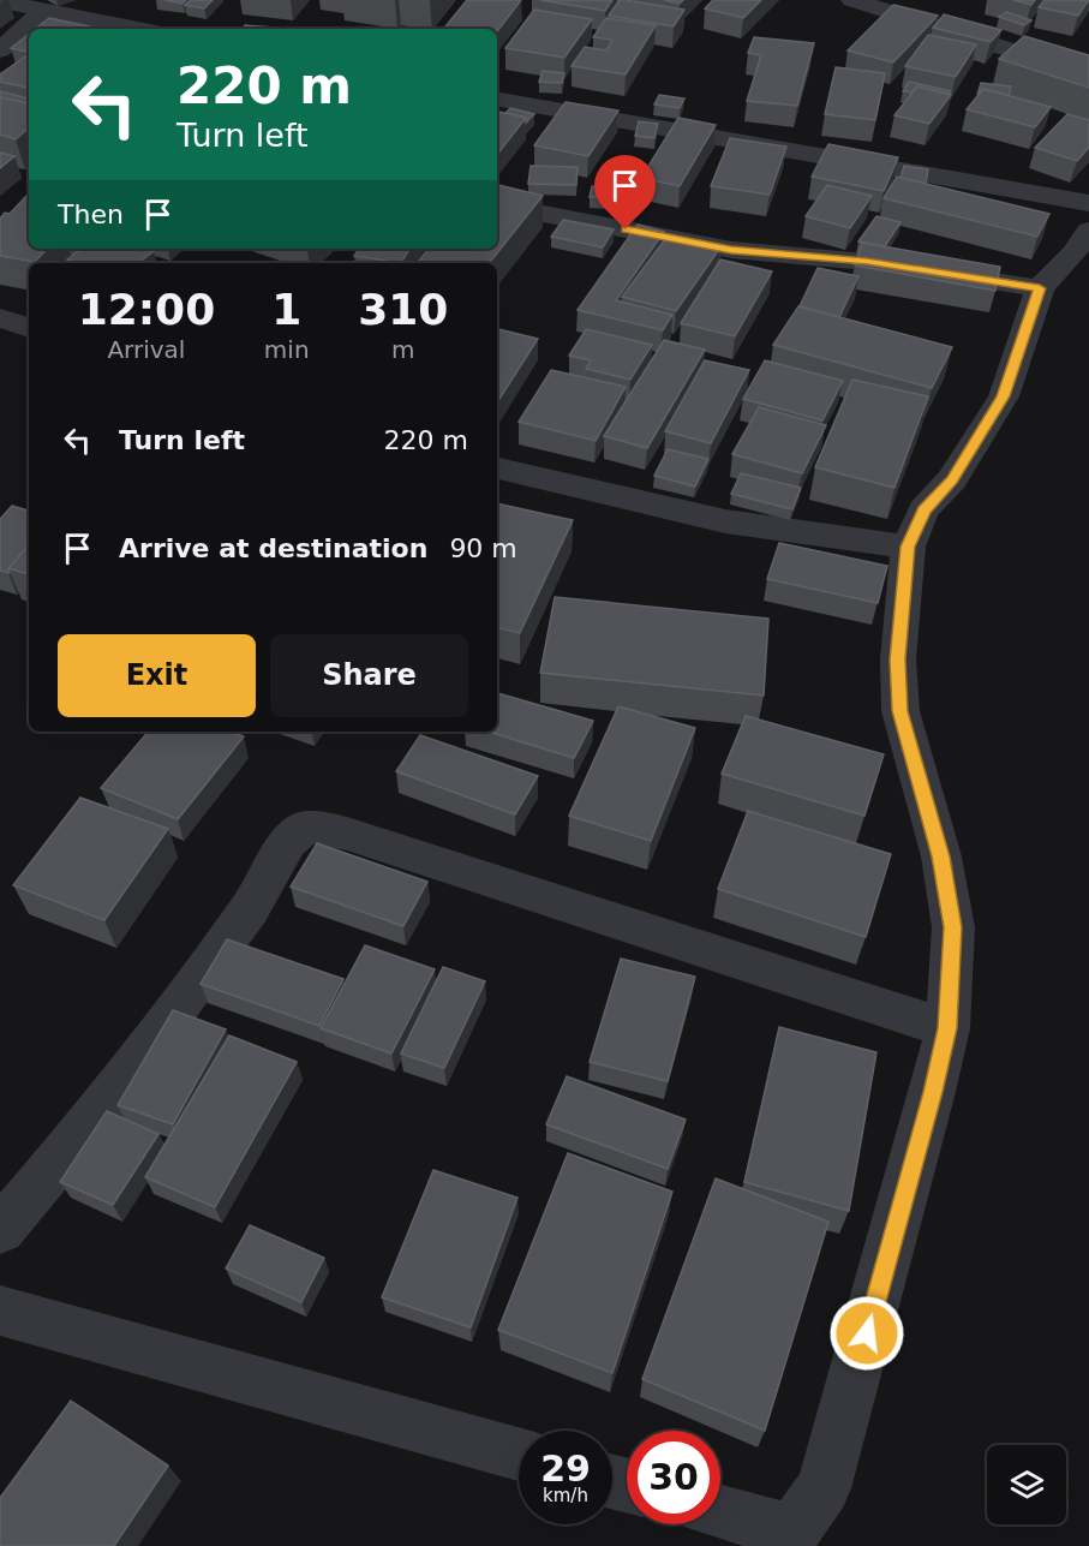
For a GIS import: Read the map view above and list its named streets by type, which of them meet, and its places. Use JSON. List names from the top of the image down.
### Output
{
  "page": {
    "turn": ["220 m", "Turn left"],
    "then": "Then",
    "eta": [
      "12:00",
      "Arrival",
      "1",
      "min",
      "310",
      "m"
    ],
    "list": [
      {
        "name": "Turn left",
        "value": "220 m"
      },
      {
        "name": "Arrive at destination",
        "value": "90 m"
      }
    ],
    "buttons": ["Exit", "Share"],
    "speed": "29 km/h",
    "limit": "30"
  }
}
